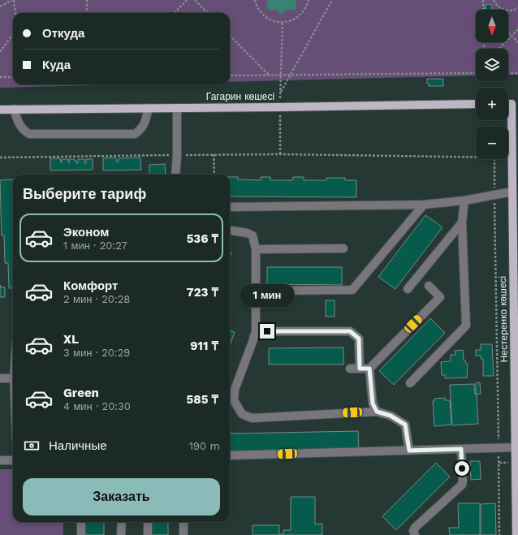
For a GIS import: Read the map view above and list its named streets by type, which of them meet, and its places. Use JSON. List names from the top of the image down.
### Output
{
  "streets": {
    "main road": ["Гагарин көшесі", "Нестеренко көшесі"]
  },
  "north": "bottom",
  "page": {
    "map_buttons": ["+", "−"],
    "banner": ["Откуда", "Куда"],
    "heading": "Выберите тариф",
    "list": [
      {
        "name": "Эконом",
        "note": "1 мин · 20:27",
        "value": "536 ₸"
      },
      {
        "name": "Комфорт",
        "note": "2 мин · 20:28",
        "value": "723 ₸"
      },
      {
        "name": "XL",
        "note": "3 мин · 20:29",
        "value": "911 ₸"
      },
      {
        "name": "Green",
        "note": "4 мин · 20:30",
        "value": "585 ₸"
      }
    ],
    "bubble": "1 мин",
    "pay": ["Наличные", "190 m"],
    "buttons": "Заказать"
  }
}
